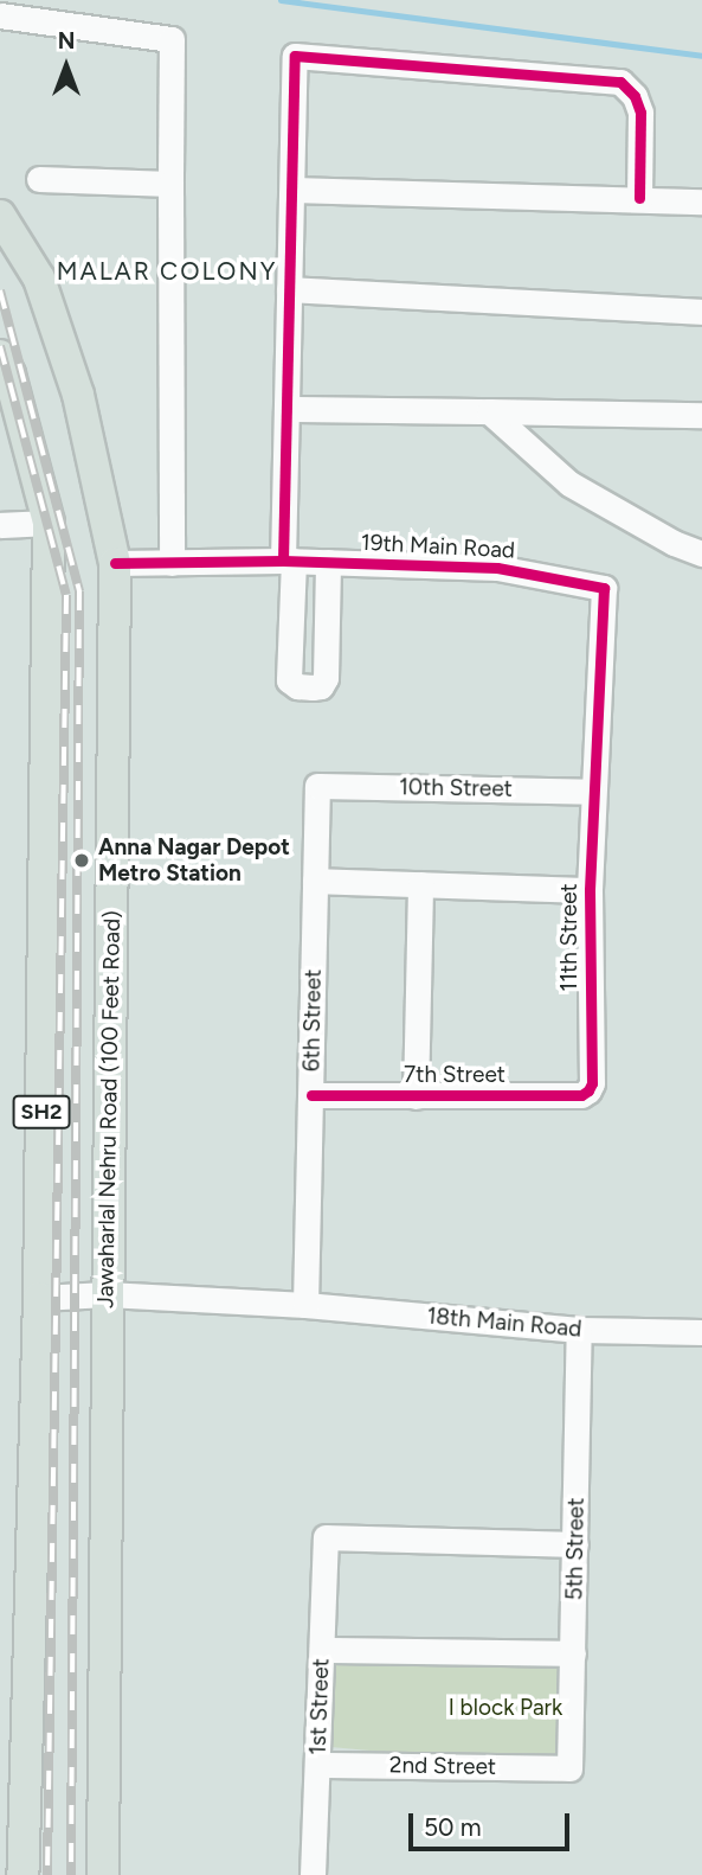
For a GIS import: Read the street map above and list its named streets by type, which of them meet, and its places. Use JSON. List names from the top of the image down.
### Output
{
  "streets": {
    "main road": ["Jawaharlal Nehru Road (100 Feet Road)", "SH2"],
    "street": [
      "19th Main Road",
      "10th Street",
      "11th Street",
      "6th Street",
      "7th Street",
      "18th Main Road",
      "5th Street",
      "1st Street",
      "2nd Street"
    ]
  },
  "crossings": [
    ["19th Main Road", "10th Street"],
    ["19th Main Road", "11th Street"],
    ["19th Main Road", "Jawaharlal Nehru Road (100 Feet Road)"],
    ["10th Street", "11th Street"],
    ["10th Street", "6th Street"],
    ["11th Street", "7th Street"],
    ["6th Street", "7th Street"],
    ["6th Street", "18th Main Road"],
    ["Jawaharlal Nehru Road (100 Feet Road)", "18th Main Road"],
    ["SH2", "18th Main Road"],
    ["18th Main Road", "5th Street"],
    ["5th Street", "1st Street"],
    ["5th Street", "2nd Street"],
    ["1st Street", "2nd Street"]
  ],
  "districts": ["MALAR COLONY"],
  "parks": ["I block Park"],
  "places": ["Anna Nagar Depot Metro Station"],
  "scale_bar": "50 m",
  "north": "top"
}
